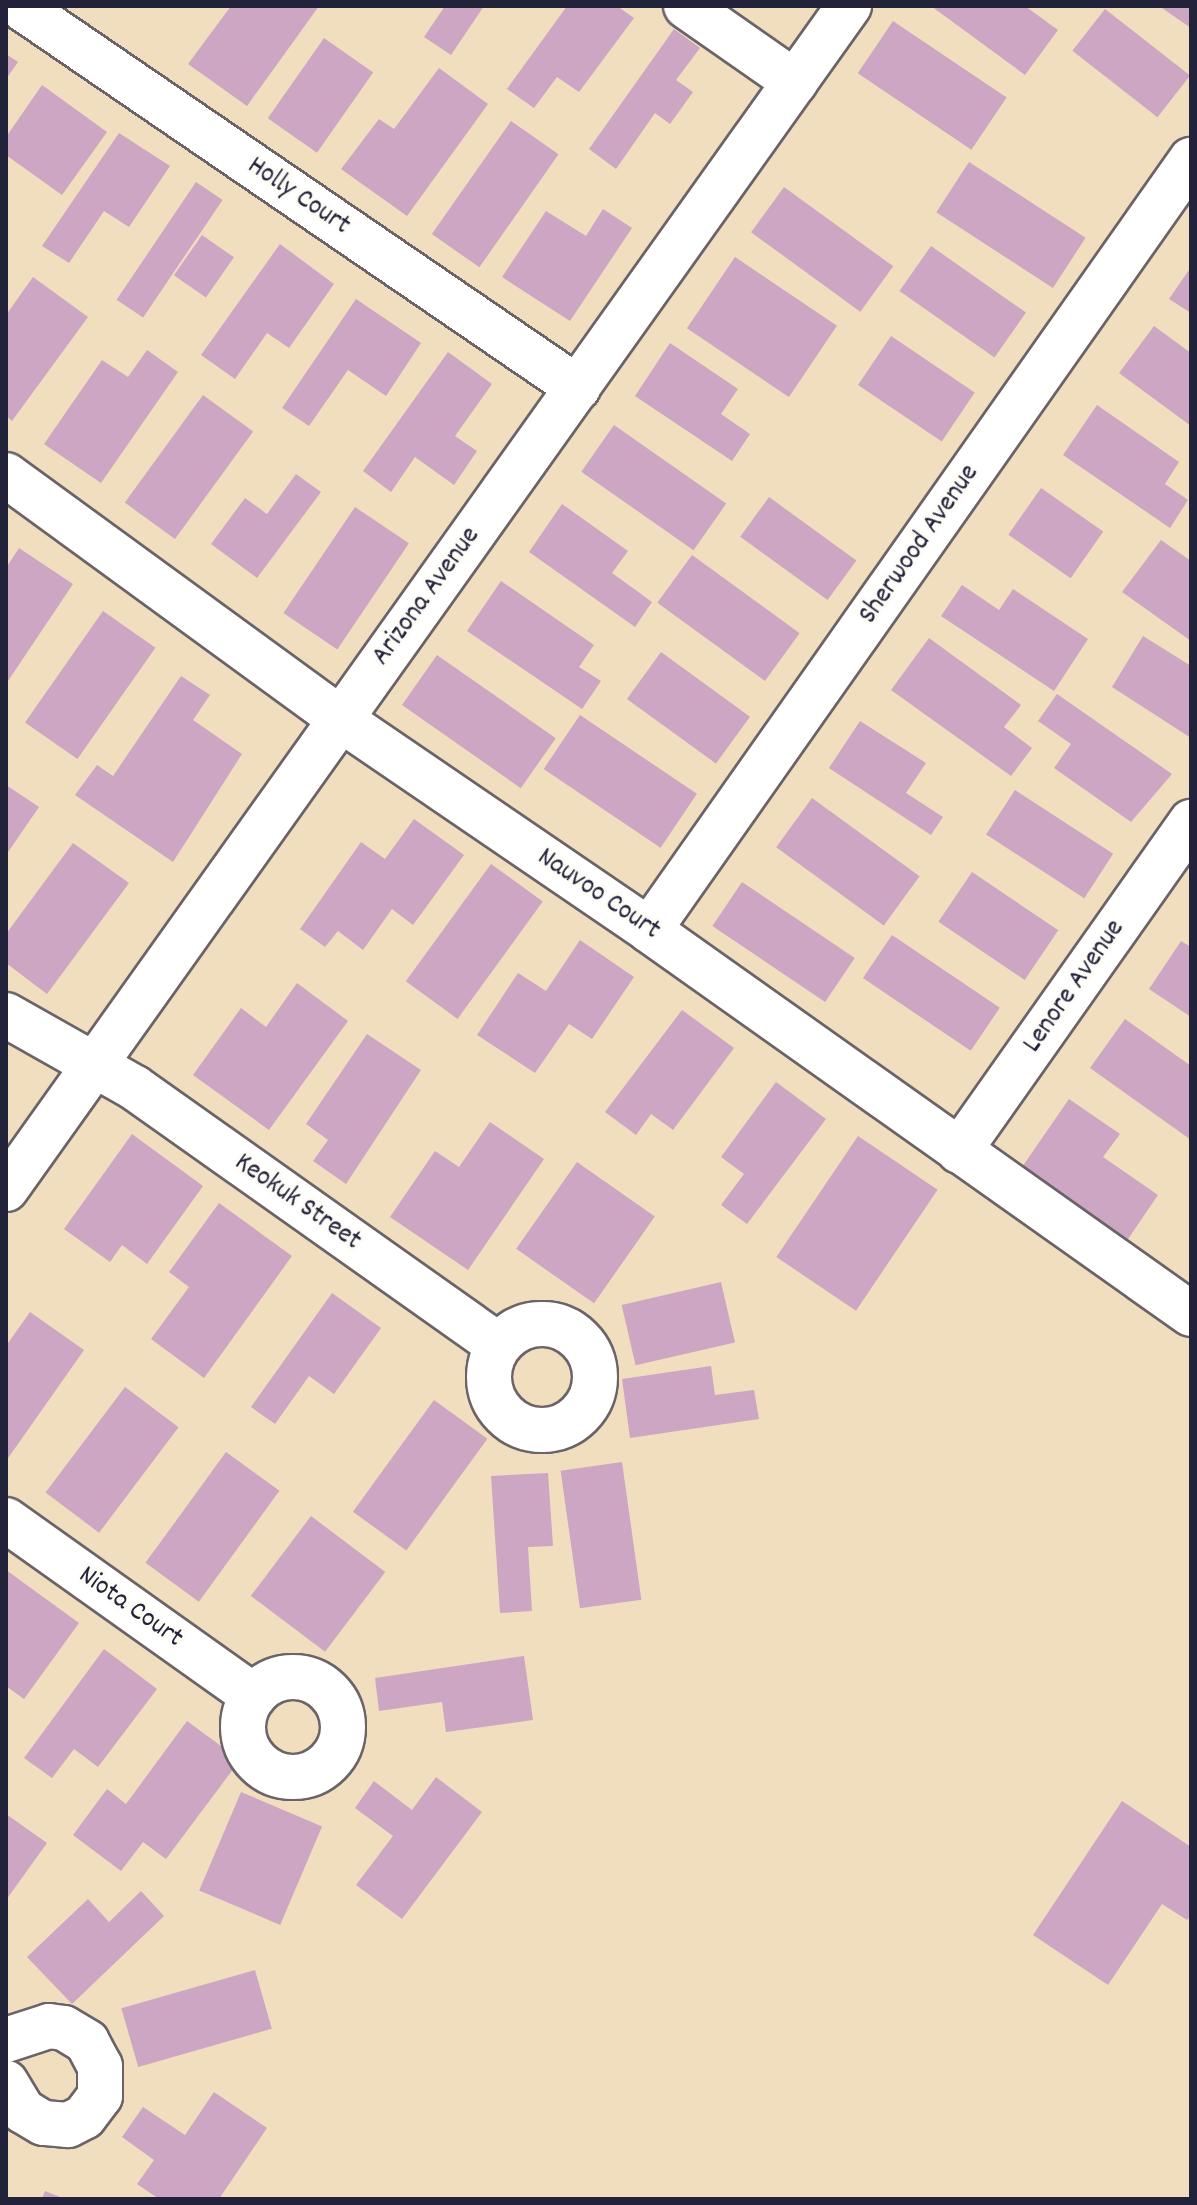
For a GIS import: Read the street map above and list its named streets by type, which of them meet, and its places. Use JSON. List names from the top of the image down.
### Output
{
  "streets": {
    "street": [
      "Holly Court",
      "Sherwood Avenue",
      "Arizona Avenue",
      "Nauvoo Court",
      "Lenore Avenue",
      "Keokuk Street",
      "Niota Court"
    ]
  },
  "crossings": [
    ["Holly Court", "Arizona Avenue"],
    ["Sherwood Avenue", "Nauvoo Court"],
    ["Arizona Avenue", "Nauvoo Court"],
    ["Arizona Avenue", "Keokuk Street"],
    ["Nauvoo Court", "Lenore Avenue"]
  ]
}
